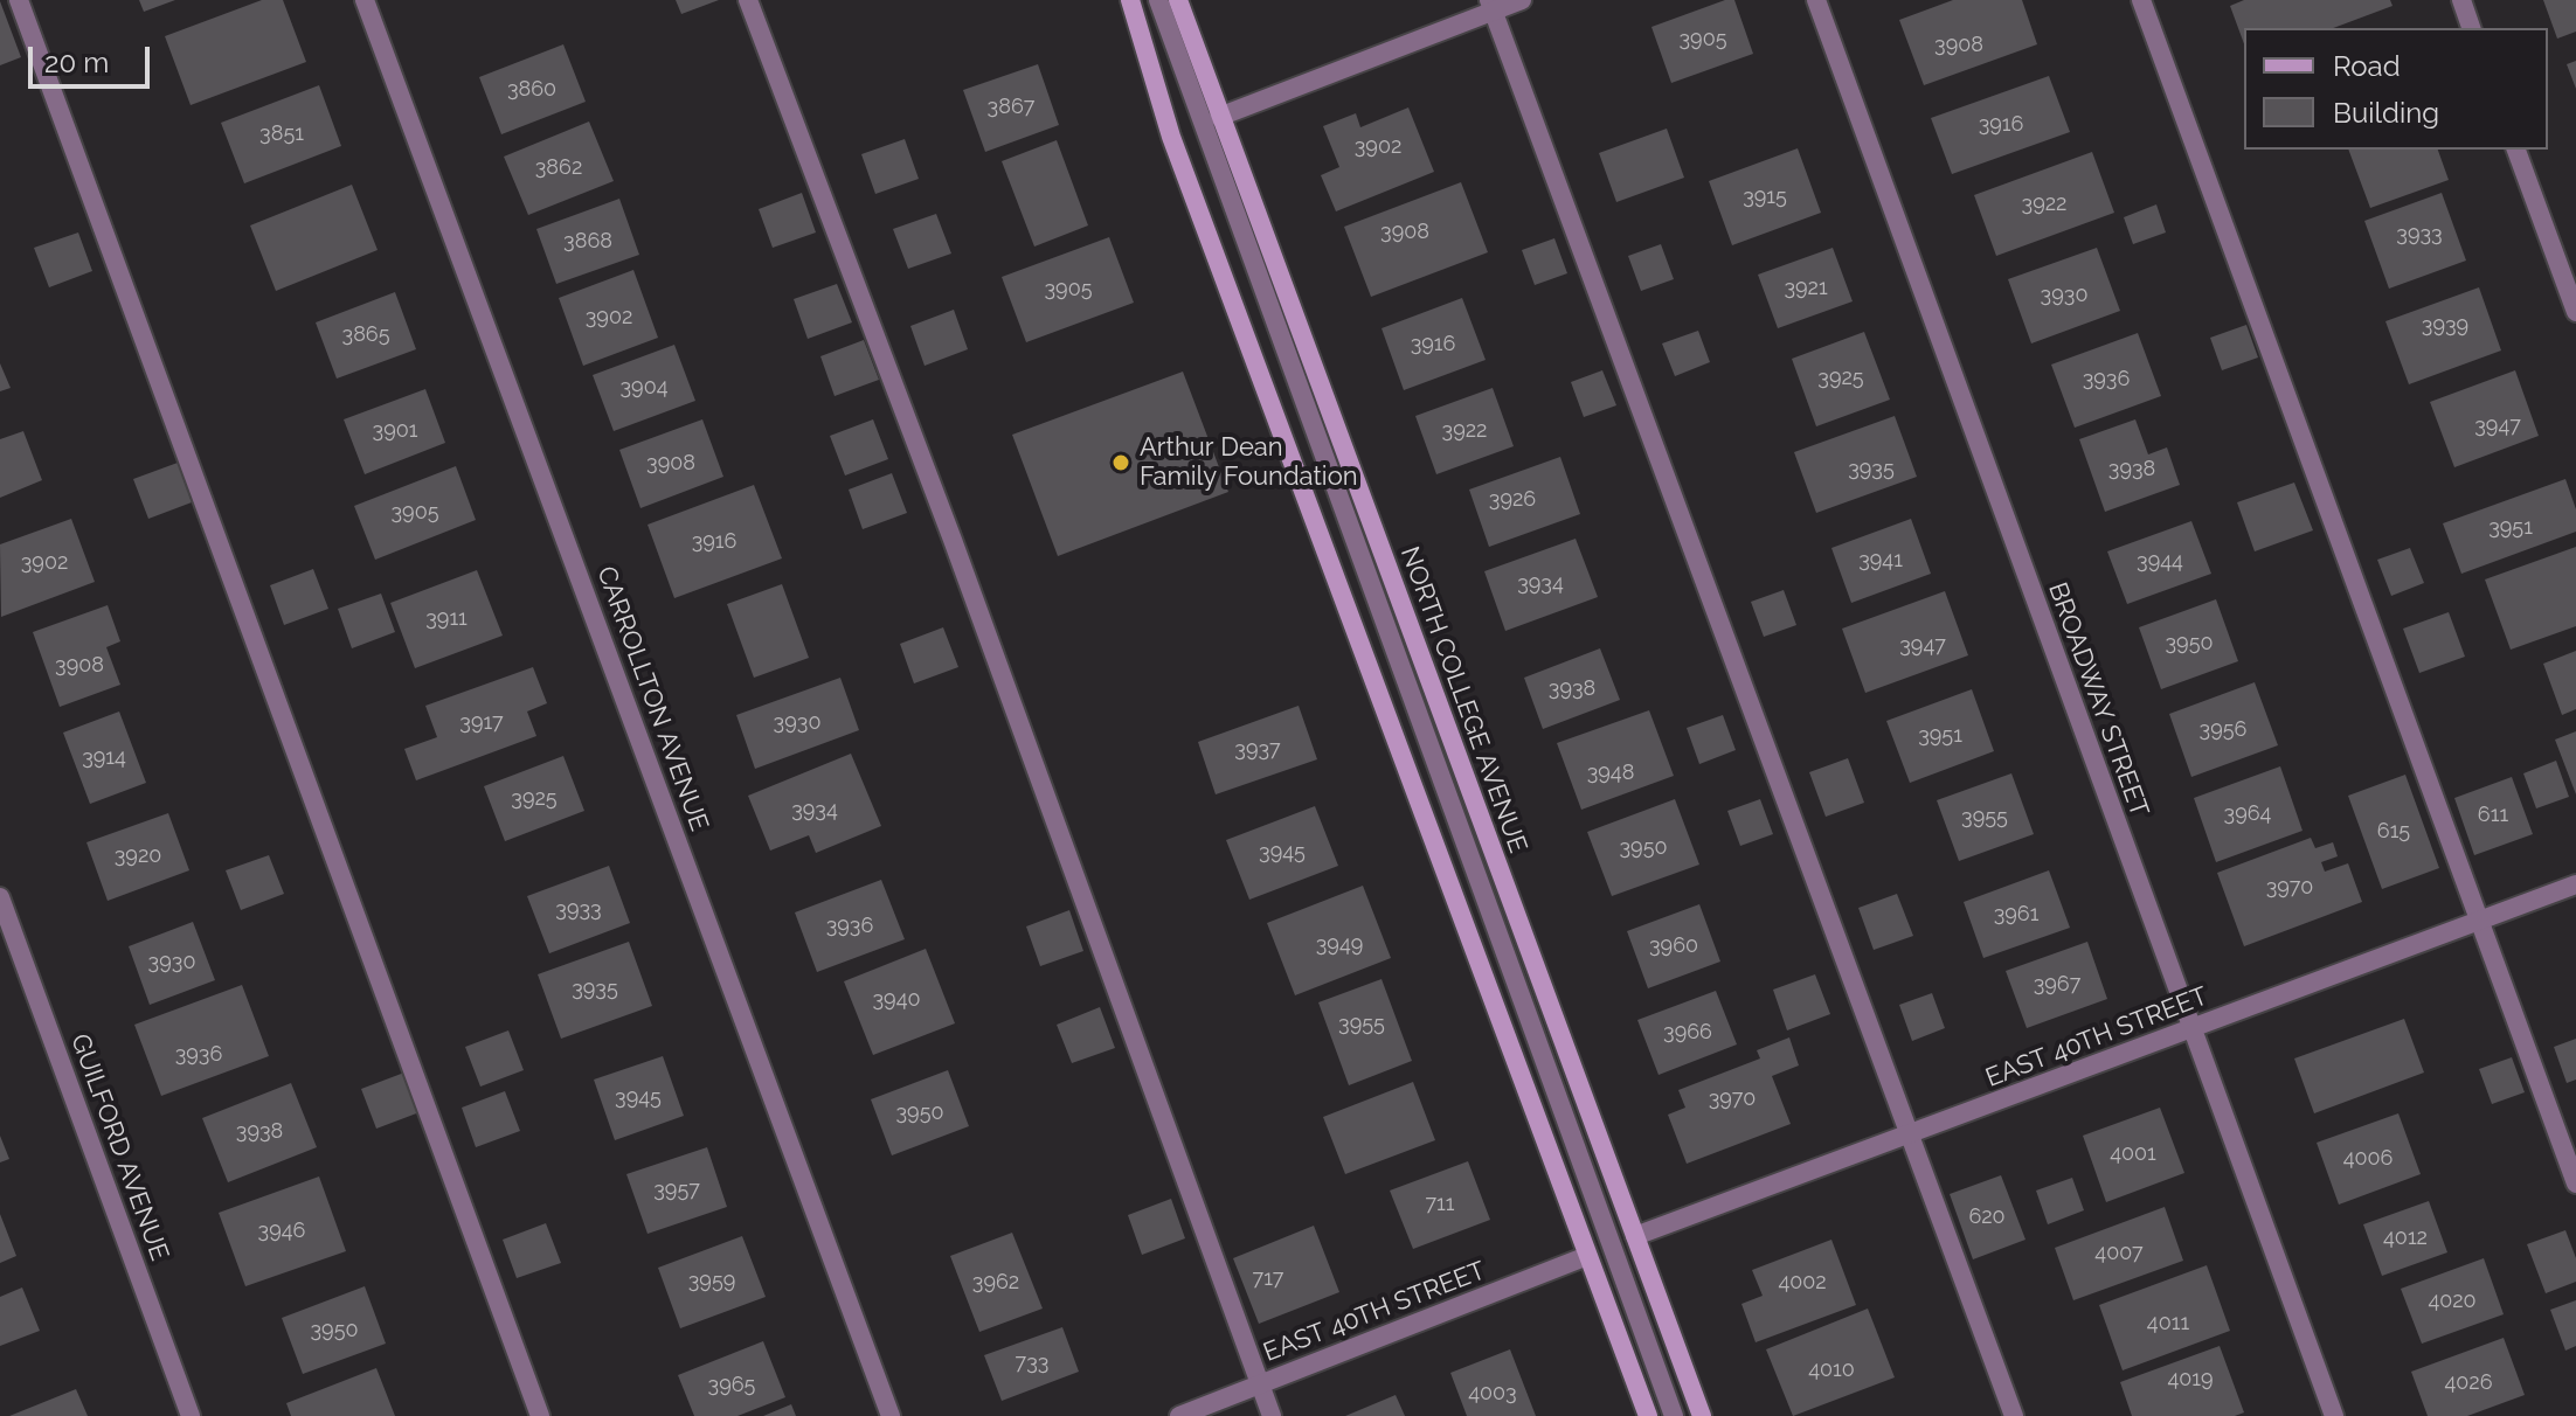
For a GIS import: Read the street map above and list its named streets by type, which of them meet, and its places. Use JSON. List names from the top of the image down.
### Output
{
  "streets": {
    "main road": ["NORTH COLLEGE AVENUE"],
    "street": [
      "CARROLLTON AVENUE",
      "BROADWAY STREET",
      "EAST 40TH STREET",
      "GUILFORD AVENUE"
    ]
  },
  "crossings": [
    ["NORTH COLLEGE AVENUE", "EAST 40TH STREET"],
    ["BROADWAY STREET", "EAST 40TH STREET"]
  ],
  "places": ["Arthur Dean Family Foundation"],
  "house_numbers": [
    "3905",
    "3908",
    "3860",
    "3867",
    "3916",
    "3851",
    "3902",
    "3862",
    "3915",
    "3922",
    "3908",
    "3933",
    "3868",
    "3921",
    "3905",
    "3930",
    "3902",
    "3939",
    "3865",
    "3916",
    "3925",
    "3936",
    "3904",
    "3947",
    "3901",
    "3922",
    "3908",
    "3935",
    "3938",
    "3926",
    "3905",
    "3951",
    "3916",
    "3941",
    "3944",
    "3902",
    "3934",
    "3911",
    "3950",
    "3947",
    "3908",
    "3938",
    "3917",
    "3930",
    "3956",
    "3951",
    "3937",
    "3914",
    "3948",
    "3925",
    "3934",
    "3964",
    "611",
    "3955",
    "615",
    "3950",
    "3945",
    "3920",
    "3970",
    "3933",
    "3961",
    "3936",
    "3949",
    "3960",
    "3930",
    "3967",
    "3935",
    "3940",
    "3955",
    "3966",
    "3936",
    "3945",
    "3970",
    "3950",
    "3938",
    "4001",
    "4006",
    "3957",
    "711",
    "620",
    "3946",
    "4012",
    "4007",
    "717",
    "3959",
    "3962",
    "4002",
    "4020",
    "4011",
    "3950",
    "733",
    "4010",
    "4019",
    "4026",
    "3965",
    "4003"
  ],
  "legend": ["Road", "Building"],
  "scale_bar": "20 m"
}
